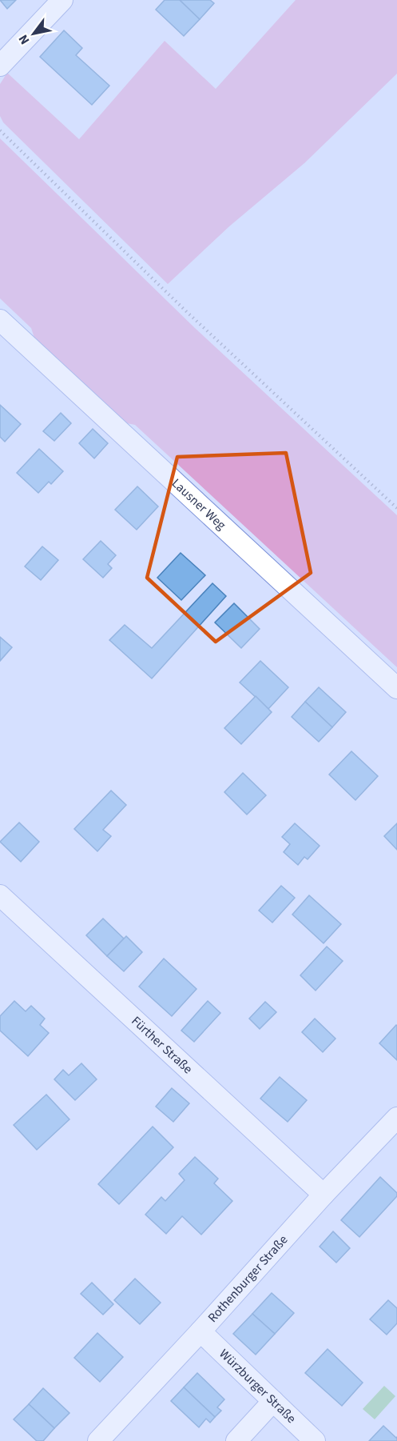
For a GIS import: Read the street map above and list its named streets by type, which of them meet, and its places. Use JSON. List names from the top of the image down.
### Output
{
  "streets": {
    "street": [
      "Lausner Weg",
      "Fürther Straße",
      "Rothenburger Straße",
      "Würzburger Straße"
    ]
  },
  "crossings": [
    ["Fürther Straße", "Rothenburger Straße"],
    ["Rothenburger Straße", "Würzburger Straße"]
  ],
  "north": "bottom left"
}
